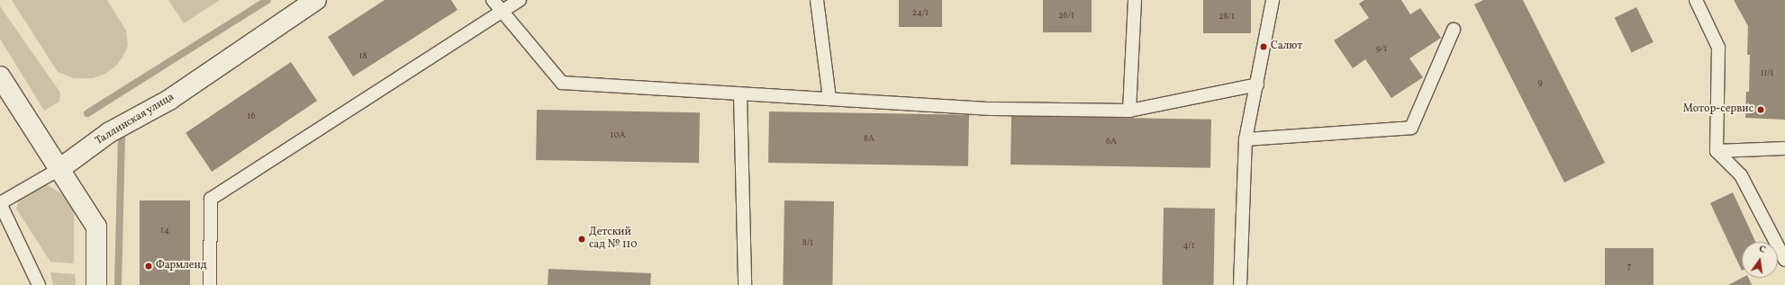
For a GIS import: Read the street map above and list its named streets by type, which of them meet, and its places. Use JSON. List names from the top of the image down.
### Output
{
  "streets": {
    "street": ["Таллинская улица"]
  },
  "places": [
    "Салют",
    "Мотор-сервис",
    "Детский сад № 110",
    "Фармленд"
  ],
  "house_numbers": [
    "24/1",
    "26/1",
    "28/1",
    "9/1",
    "18",
    "11/1",
    "9",
    "16",
    "10А",
    "8А",
    "6А",
    "14",
    "8/1",
    "4/1",
    "7"
  ],
  "north": "top"
}
